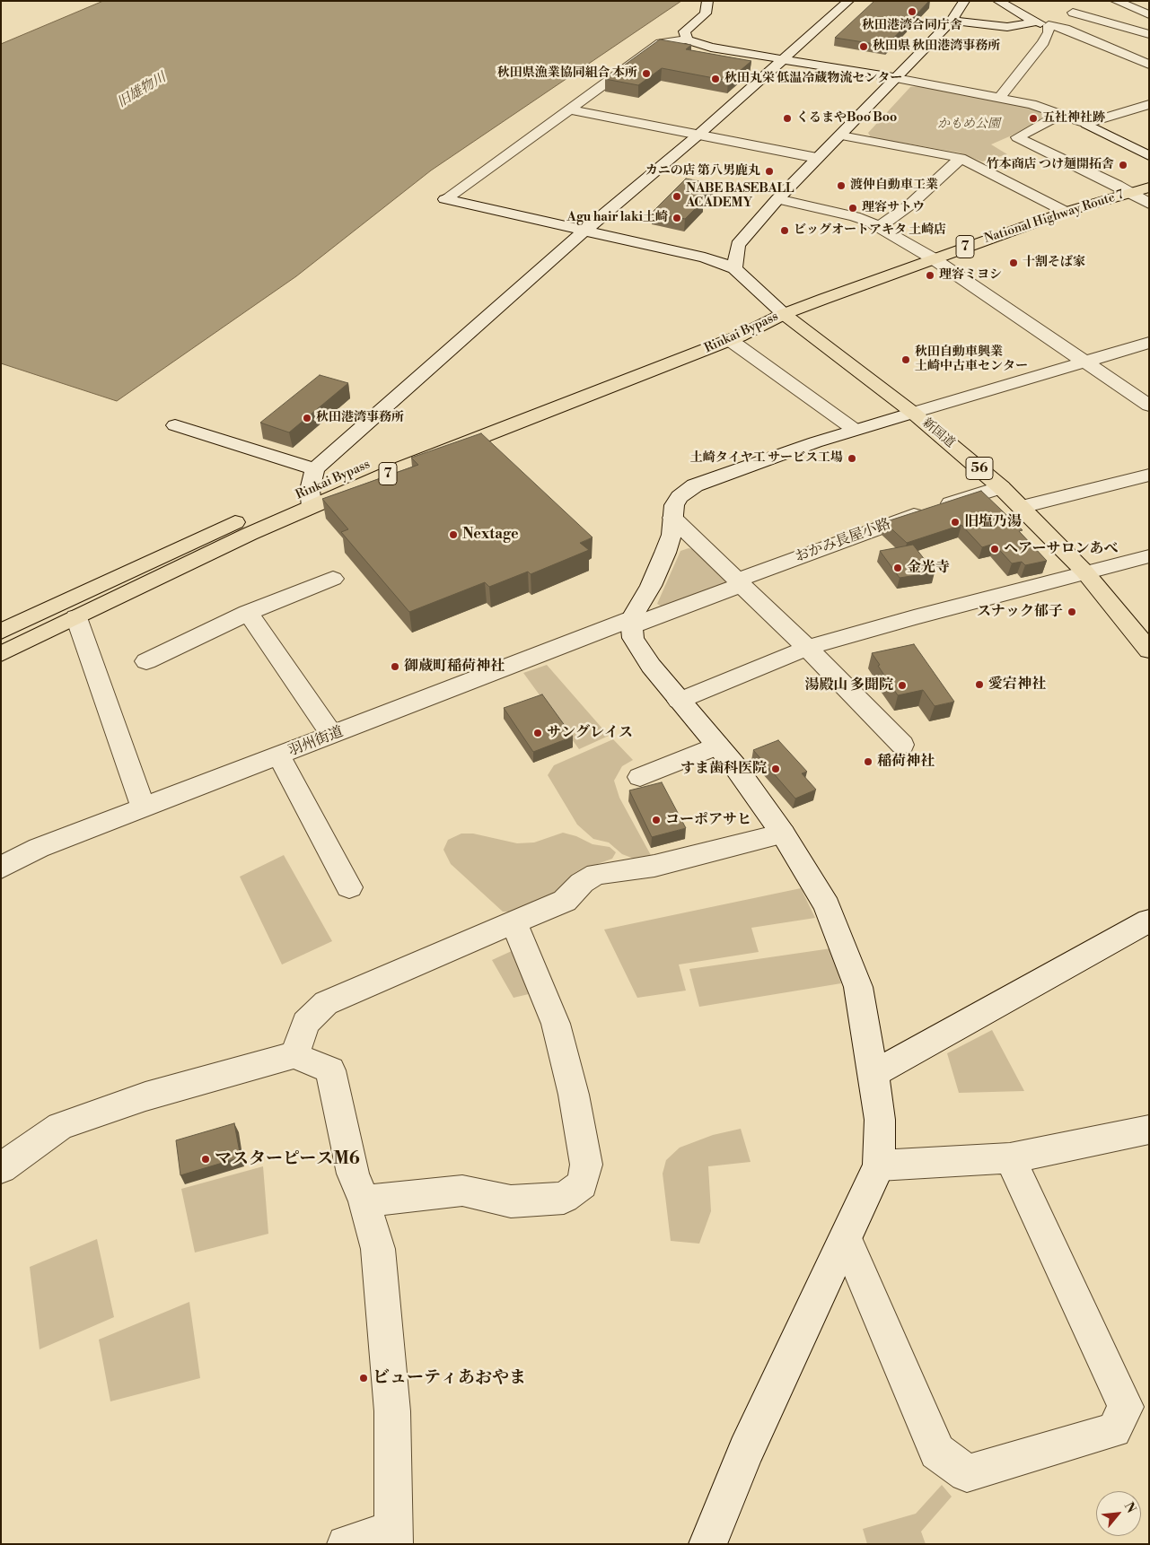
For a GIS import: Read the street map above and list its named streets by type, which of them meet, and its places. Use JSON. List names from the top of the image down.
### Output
{
  "streets": {
    "main road": [
      "National Highway Route 7",
      "7",
      "Rinkai Bypass",
      "新国道",
      "56"
    ],
    "street": ["おかみ長屋小路", "羽州街道"]
  },
  "crossings": [
    ["National Highway Route 7", "Rinkai Bypass"],
    ["National Highway Route 7", "新国道"],
    ["Rinkai Bypass", "新国道"],
    ["新国道", "おかみ長屋小路"],
    ["おかみ長屋小路", "羽州街道"]
  ],
  "water": ["旧雄物川"],
  "parks": ["かもめ公園"],
  "places": [
    "秋田港湾合同庁舎",
    "秋田県 秋田港湾事務所",
    "秋田県漁業協同組合 本所",
    "秋田丸栄 低温冷蔵物流センター",
    "くるまやBoo Boo",
    "五社神社跡",
    "竹本商店 つけ麺開拓舎",
    "カニの店 第八男鹿丸",
    "渡仲自動車工業",
    "NABE BASEBALL ACADEMY",
    "理容サトウ",
    "Agu hair laki土崎",
    "ビッグオートアキタ 土崎店",
    "十割そば家",
    "理容ミヨシ",
    "秋田自動車興業 土崎中古車センター",
    "秋田港湾事務所",
    "土崎タイヤ工 サービス工場",
    "旧塩乃湯",
    "Nextage",
    "ヘアーサロンあべ",
    "金光寺",
    "スナック郁子",
    "御蔵町稲荷神社",
    "愛宕神社",
    "湯殿山 多聞院",
    "サングレイス",
    "稲荷神社",
    "すま歯科医院",
    "コーポアサヒ",
    "マスターピースM6",
    "ビューティあおやま"
  ],
  "north": "top right"
}
